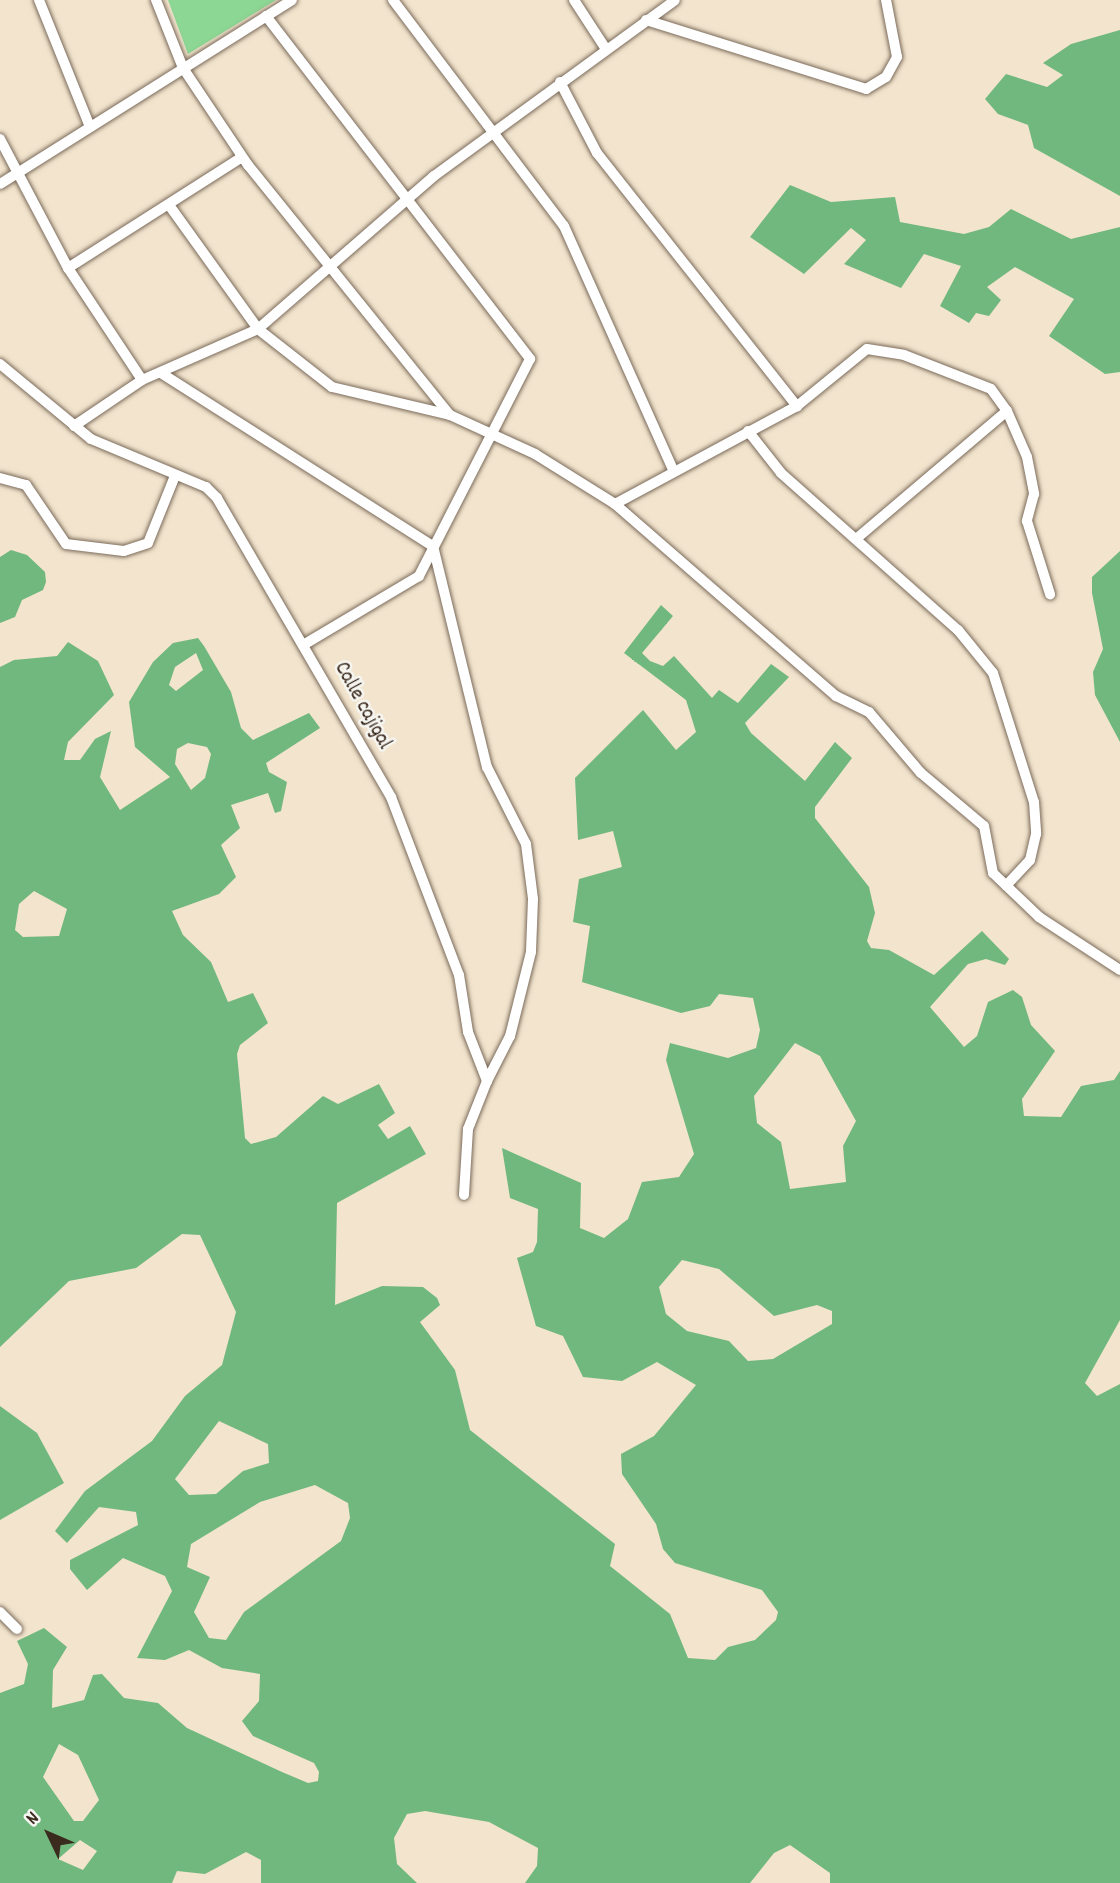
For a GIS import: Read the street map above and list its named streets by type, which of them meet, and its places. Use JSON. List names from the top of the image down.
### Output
{
  "streets": {
    "street": ["Calle cajigal"]
  },
  "north": "top left"
}
